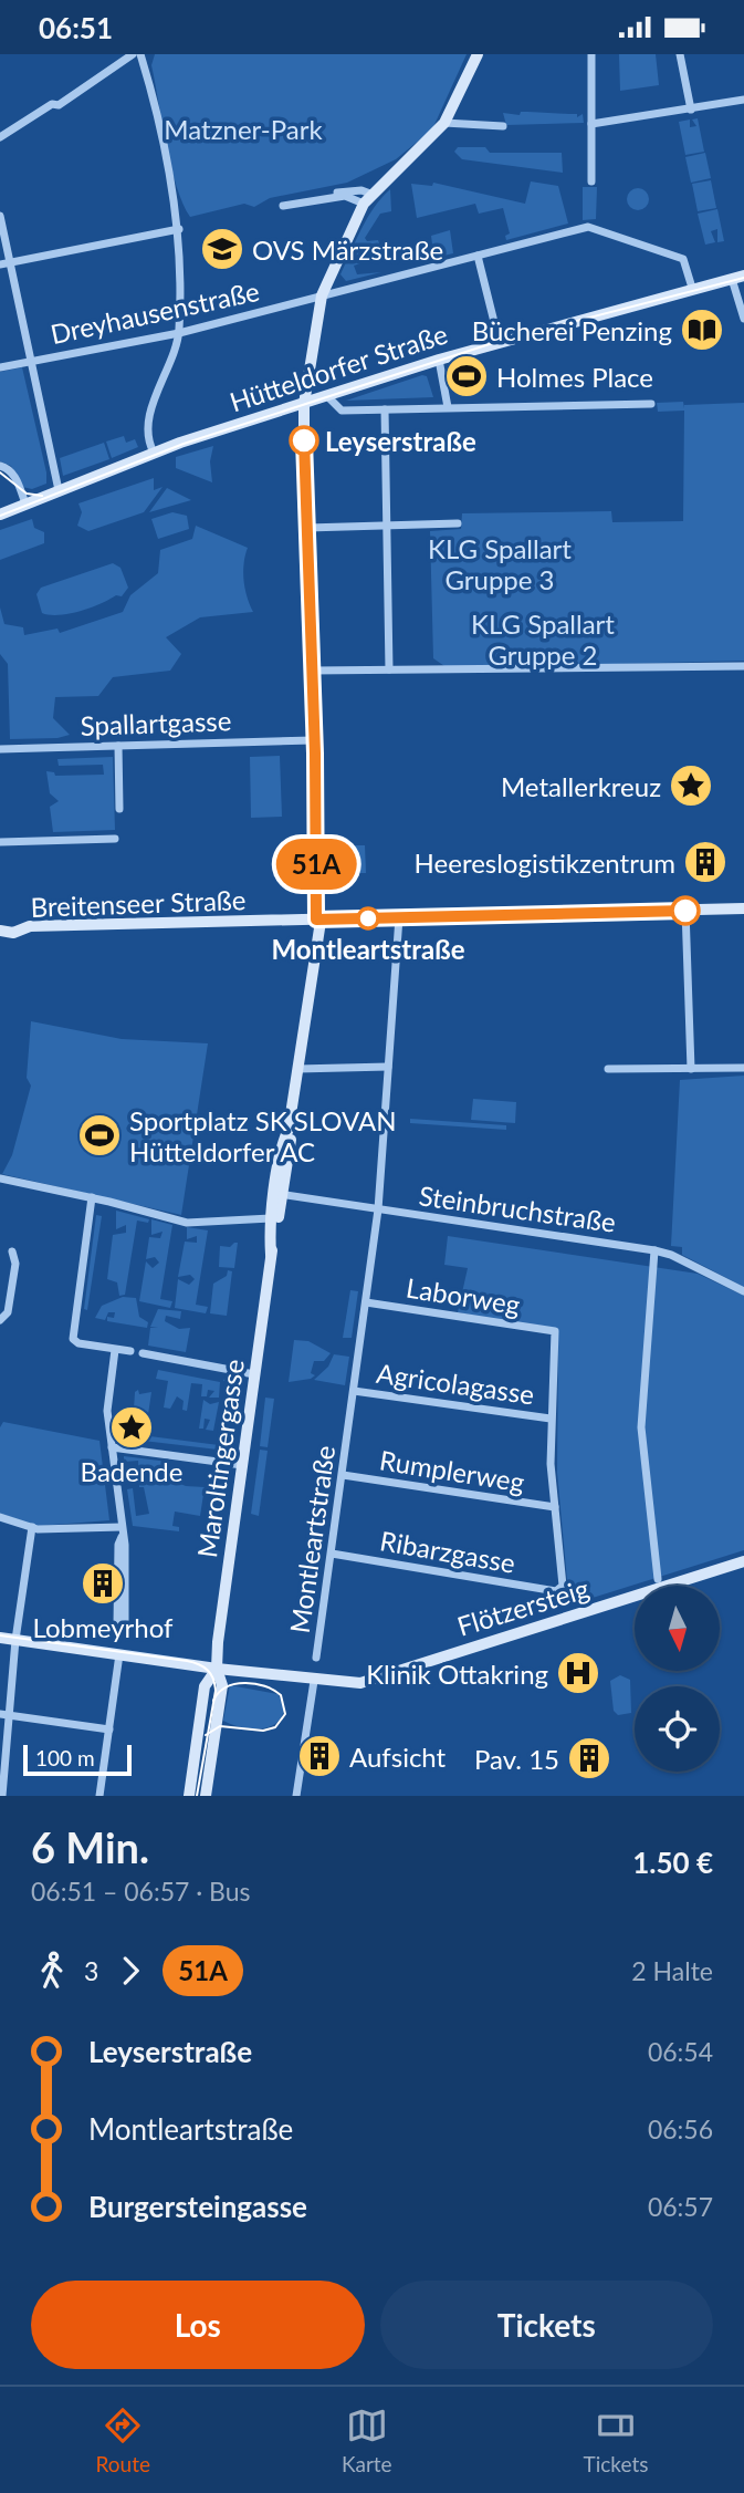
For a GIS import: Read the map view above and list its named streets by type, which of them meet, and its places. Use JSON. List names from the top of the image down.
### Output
{
  "streets": {
    "main road": [
      "Hütteldorfer Straße",
      "Breitenseer Straße",
      "Maroltingergasse",
      "Flötzersteig"
    ],
    "street": [
      "Dreyhausenstraße",
      "Spallartgasse",
      "Steinbruchstraße",
      "Laborweg",
      "Agricolagasse",
      "Rumplerweg",
      "Montleartstraße",
      "Ribarzgasse"
    ]
  },
  "crossings": [
    ["Dreyhausenstraße", "Hütteldorfer Straße"],
    ["Breitenseer Straße", "Maroltingergasse"],
    ["Breitenseer Straße", "Montleartstraße"],
    ["Steinbruchstraße", "Maroltingergasse"],
    ["Steinbruchstraße", "Montleartstraße"],
    ["Laborweg", "Agricolagasse"],
    ["Laborweg", "Montleartstraße"],
    ["Agricolagasse", "Montleartstraße"],
    ["Maroltingergasse", "Flötzersteig"],
    ["Rumplerweg", "Montleartstraße"],
    ["Rumplerweg", "Ribarzgasse"],
    ["Montleartstraße", "Ribarzgasse"]
  ],
  "parks": ["Matzner-Park", "KLG Spallart Gruppe 3", "KLG Spallart Gruppe 2"],
  "places": {
    "school or university": ["OVS Märzstraße"],
    "library": ["Bücherei Penzing"],
    "sports": ["Holmes Place", "Sportplatz SK SLOVAN Hütteldorfer AC"],
    "other": ["Leyserstraße", "Montleartstraße"],
    "place": ["Metallerkreuz", "Badende"],
    "building": [
      "Heereslogistikzentrum",
      "Lobmeyrhof",
      "Aufsicht",
      "Pav. 15"
    ],
    "hospital": ["Klinik Ottakring"]
  },
  "lines": ["bus line 51A"],
  "scale_bar": "100 m",
  "north": "bottom",
  "page": {
    "status": "06:51",
    "on_map": "51A",
    "scale": "100 m",
    "heading": ["6 Min.", "06:51 – 06:57 · Bus", "1.50 €"],
    "legs": ["3", "51A", "2 Halte"],
    "list": [
      {
        "name": "Leyserstraße",
        "value": "06:54"
      },
      {
        "name": "Montleartstraße",
        "value": "06:56"
      },
      {
        "name": "Burgersteingasse",
        "value": "06:57"
      }
    ],
    "buttons": ["Los", "Tickets"],
    "tabs": ["Route", "Karte", "Tickets"]
  }
}
